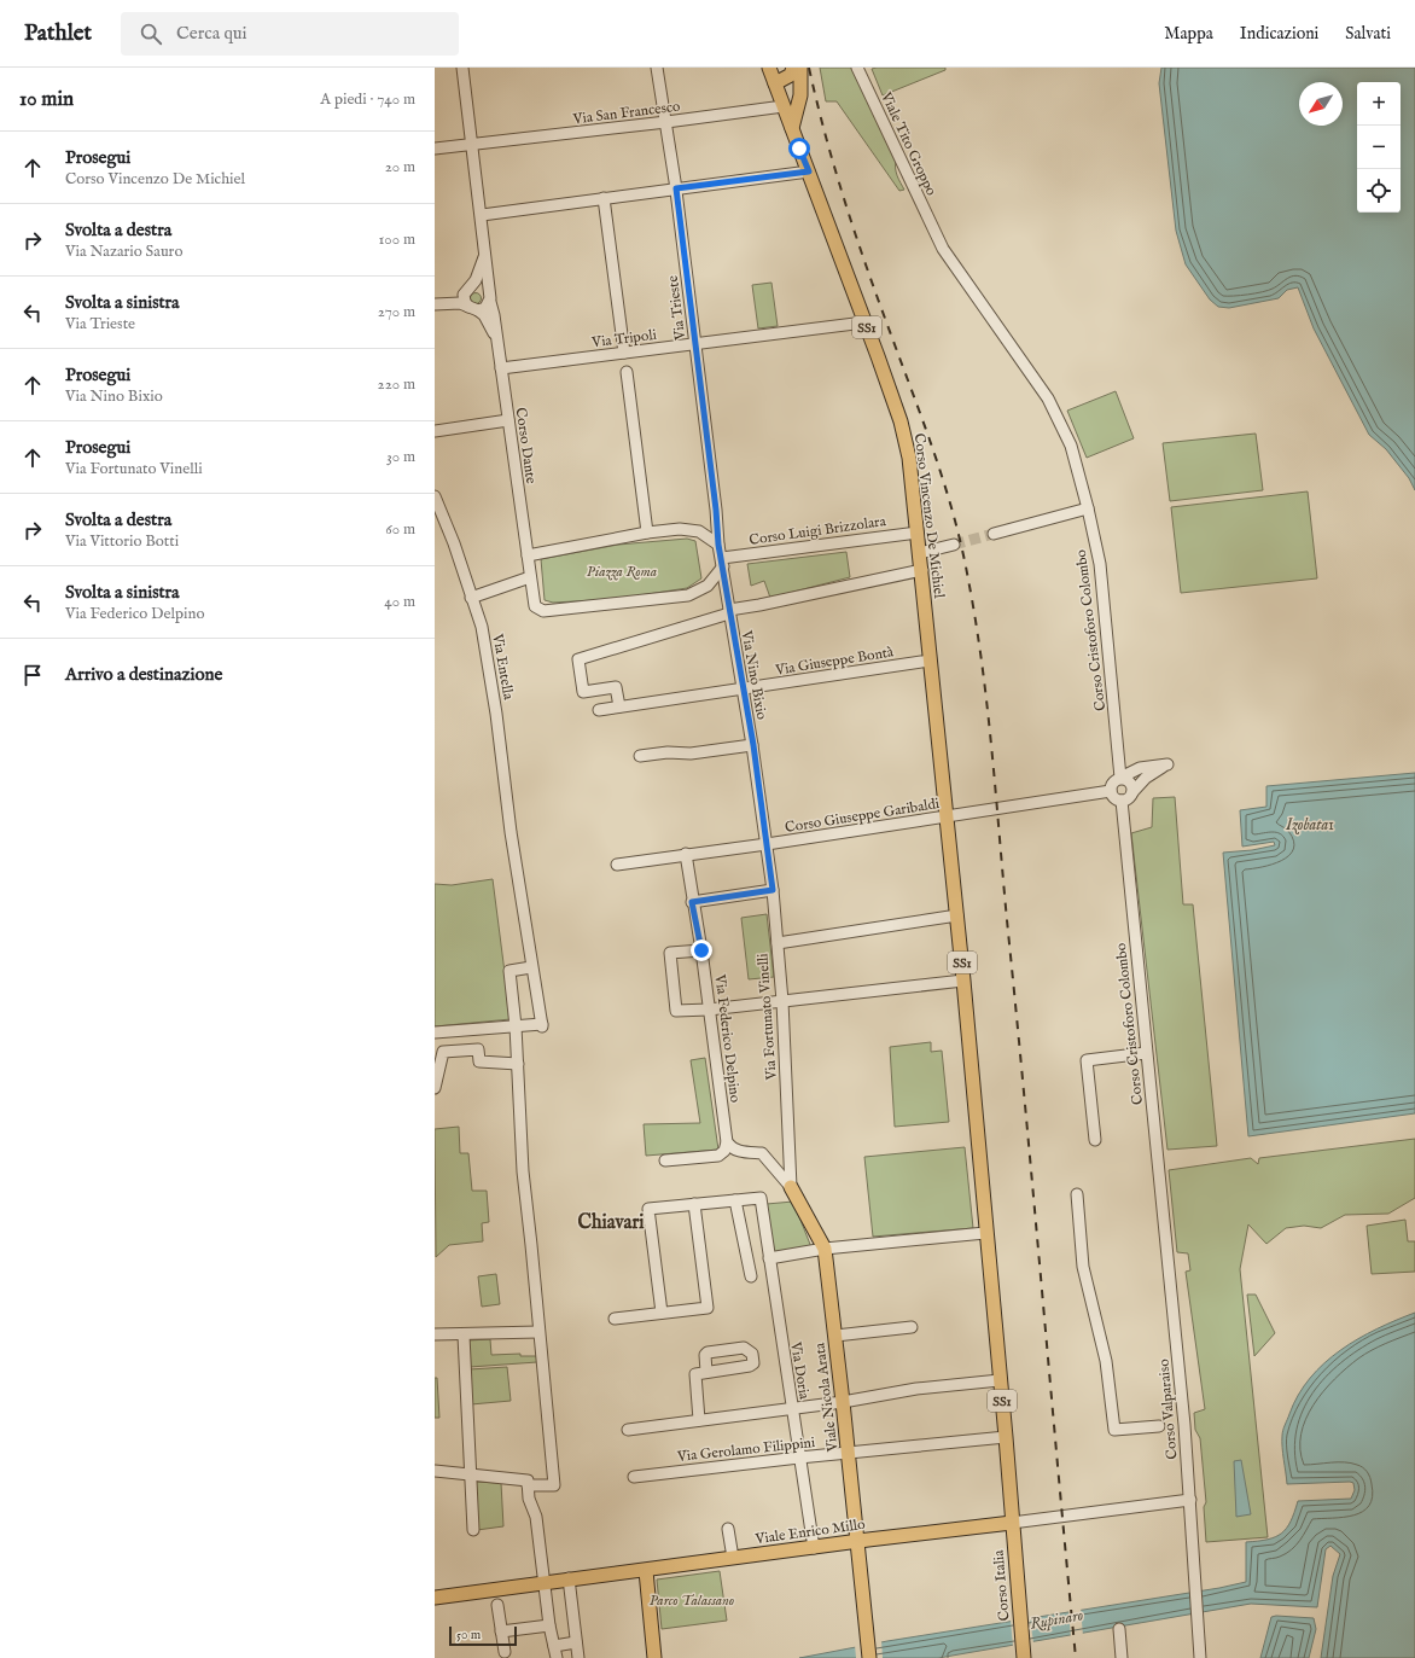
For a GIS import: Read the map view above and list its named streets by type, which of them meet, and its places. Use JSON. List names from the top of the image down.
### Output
{
  "streets": {
    "main road": [
      "SS1",
      "Corso Vincenzo De Michiel",
      "Viale Nicola Arata",
      "Viale Enrico Millo",
      "Corso Italia"
    ],
    "street": [
      "Via San Francesco",
      "Viale Tito Groppo",
      "Via Trieste",
      "Via Tripoli",
      "Corso Dante",
      "Corso Luigi Brizzolara",
      "Corso Cristoforo Colombo",
      "Via Giuseppe Bontà",
      "Via Entella",
      "Via Nino Bixio",
      "Corso Giuseppe Garibaldi",
      "Via Fortunato Vinelli",
      "Via Federico Delpino",
      "Via Doria",
      "Corso Valparaiso",
      "Via Gerolamo Filippini"
    ]
  },
  "crossings": [
    ["Via San Francesco", "Via Trieste"],
    ["Via San Francesco", "Corso Dante"],
    ["Via San Francesco", "Corso Vincenzo De Michiel"],
    ["Viale Tito Groppo", "Corso Cristoforo Colombo"],
    ["Via Trieste", "Via Tripoli"],
    ["SS1", "Corso Vincenzo De Michiel"],
    ["SS1", "Corso Giuseppe Garibaldi"],
    ["SS1", "Via Gerolamo Filippini"],
    ["SS1", "Viale Enrico Millo"],
    ["SS1", "Corso Italia"],
    ["Via Tripoli", "Corso Dante"],
    ["Via Tripoli", "Corso Vincenzo De Michiel"],
    ["Corso Vincenzo De Michiel", "Corso Luigi Brizzolara"],
    ["Corso Vincenzo De Michiel", "Via Giuseppe Bontà"],
    ["Corso Vincenzo De Michiel", "Corso Giuseppe Garibaldi"],
    ["Corso Luigi Brizzolara", "Via Nino Bixio"],
    ["Corso Cristoforo Colombo", "Corso Giuseppe Garibaldi"],
    ["Corso Cristoforo Colombo", "Corso Valparaiso"],
    ["Via Giuseppe Bontà", "Via Nino Bixio"],
    ["Via Nino Bixio", "Corso Giuseppe Garibaldi"],
    ["Via Nino Bixio", "Via Fortunato Vinelli"],
    ["Corso Giuseppe Garibaldi", "Via Fortunato Vinelli"],
    ["Corso Giuseppe Garibaldi", "Via Federico Delpino"],
    ["Via Doria", "Via Gerolamo Filippini"],
    ["Via Doria", "Viale Enrico Millo"],
    ["Viale Nicola Arata", "Via Gerolamo Filippini"],
    ["Viale Nicola Arata", "Viale Enrico Millo"],
    ["Corso Valparaiso", "Viale Enrico Millo"],
    ["Viale Enrico Millo", "Corso Italia"]
  ],
  "districts": ["Chiavari"],
  "water": ["Izobata1", "Rupinaro"],
  "parks": ["Piazza Roma", "Parco Talassano"],
  "scale_bar": "50 m",
  "north": "bottom left",
  "page": {
    "header": "Pathlet",
    "search": "Cerca qui",
    "nav": ["Mappa", "Indicazioni", "Salvati"],
    "heading": ["10 min", "A piedi · 740 m"],
    "map_buttons": ["+", "−"],
    "list": [
      ["Prosegui", "Corso Vincenzo De Michiel", "20 m"],
      ["Svolta a destra", "Via Nazario Sauro", "100 m"],
      ["Svolta a sinistra", "Via Trieste", "270 m"],
      ["Prosegui", "Via Nino Bixio", "220 m"],
      ["Prosegui", "Via Fortunato Vinelli", "30 m"],
      ["Svolta a destra", "Via Vittorio Botti", "60 m"],
      ["Svolta a sinistra", "Via Federico Delpino", "40 m"],
      "Arrivo a destinazione"
    ],
    "scale": "50 m"
  }
}
